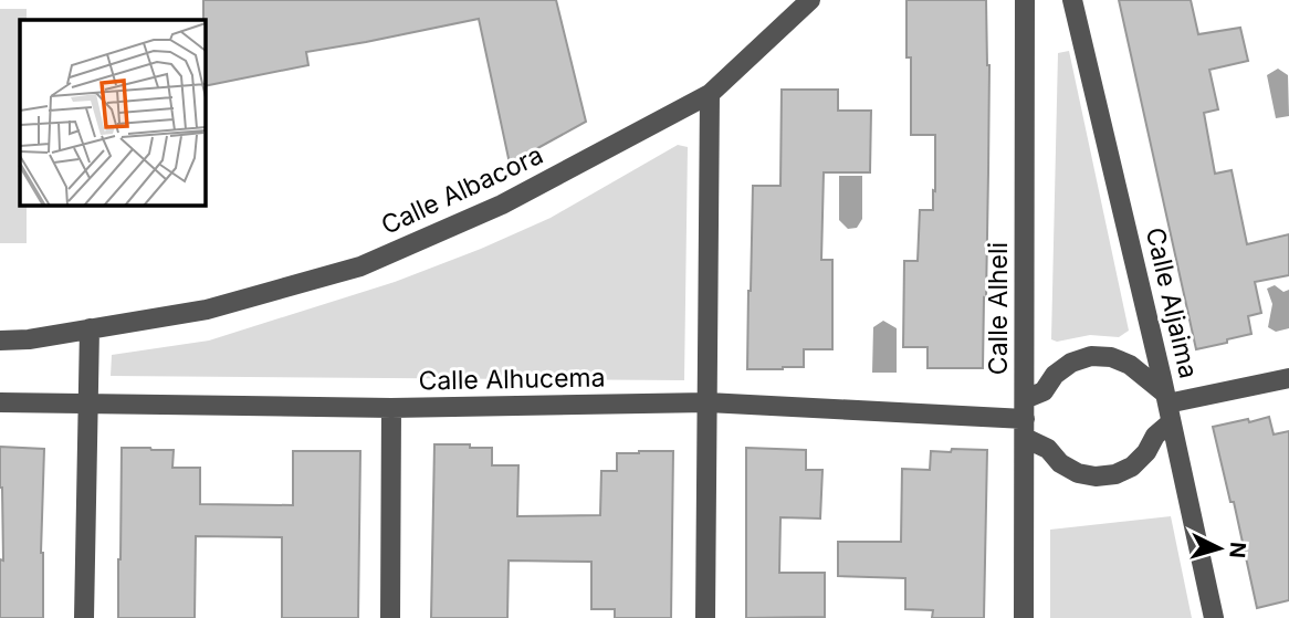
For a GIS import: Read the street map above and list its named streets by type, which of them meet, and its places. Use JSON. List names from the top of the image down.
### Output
{
  "streets": {
    "street": [
      "Calle Albacora",
      "Calle Aljaima",
      "Calle Alheli",
      "Calle Alhucema"
    ]
  },
  "crossings": [
    ["Calle Aljaima", "Calle Alheli"],
    ["Calle Aljaima", "Calle Alhucema"],
    ["Calle Alheli", "Calle Alhucema"]
  ],
  "north": "right"
}
